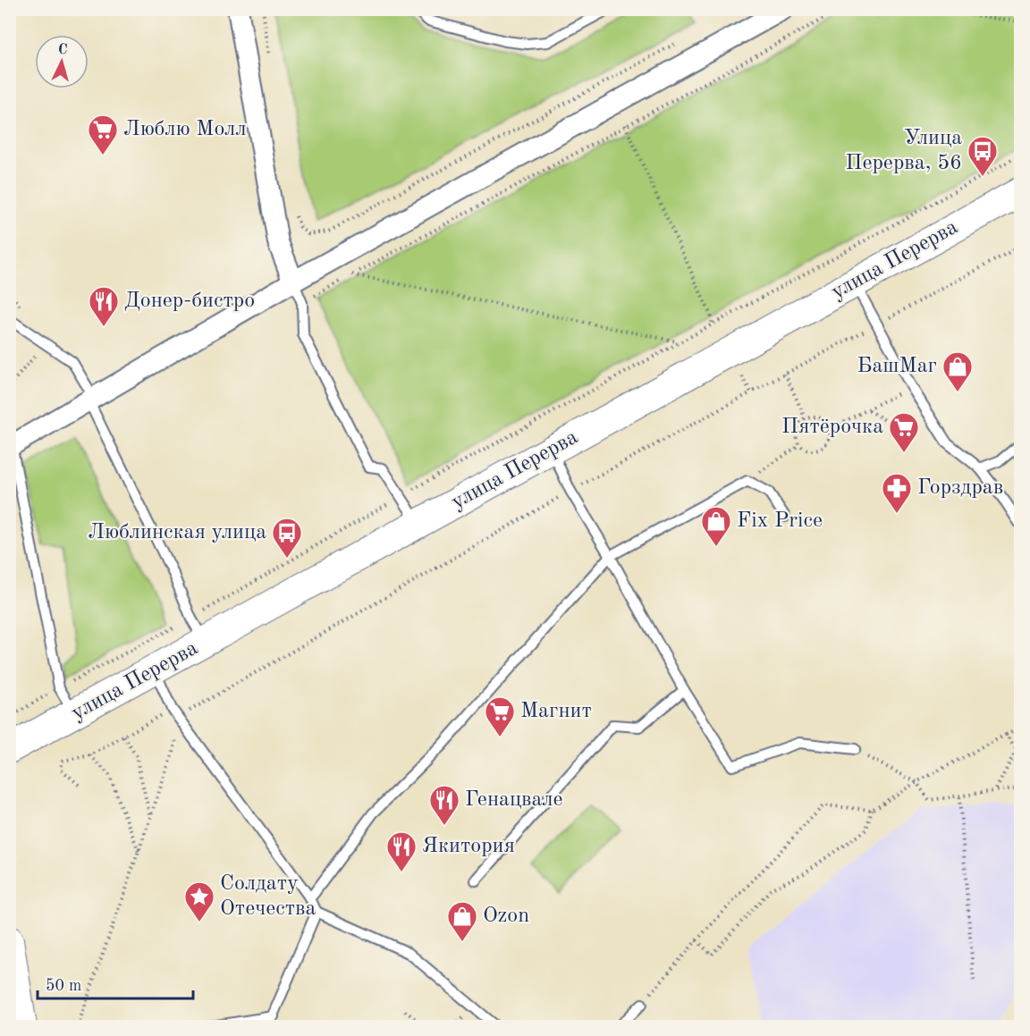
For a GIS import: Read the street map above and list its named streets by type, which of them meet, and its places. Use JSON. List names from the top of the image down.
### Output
{
  "streets": {
    "main road": ["улица Перерва"]
  },
  "places": {
    "supermarket": ["Люблю Молл", "Пятёрочка", "Магнит"],
    "bus stop": ["Улица Перерва, 56", "Люблинская улица"],
    "restaurant": ["Донер-бистро", "Генацвале", "Якитория"],
    "shop": ["БашМаг", "Fix Price", "Ozon"],
    "pharmacy": ["Горздрав"],
    "place": ["Солдату Отечества"]
  },
  "scale_bar": "50 m",
  "north": "top"
}
